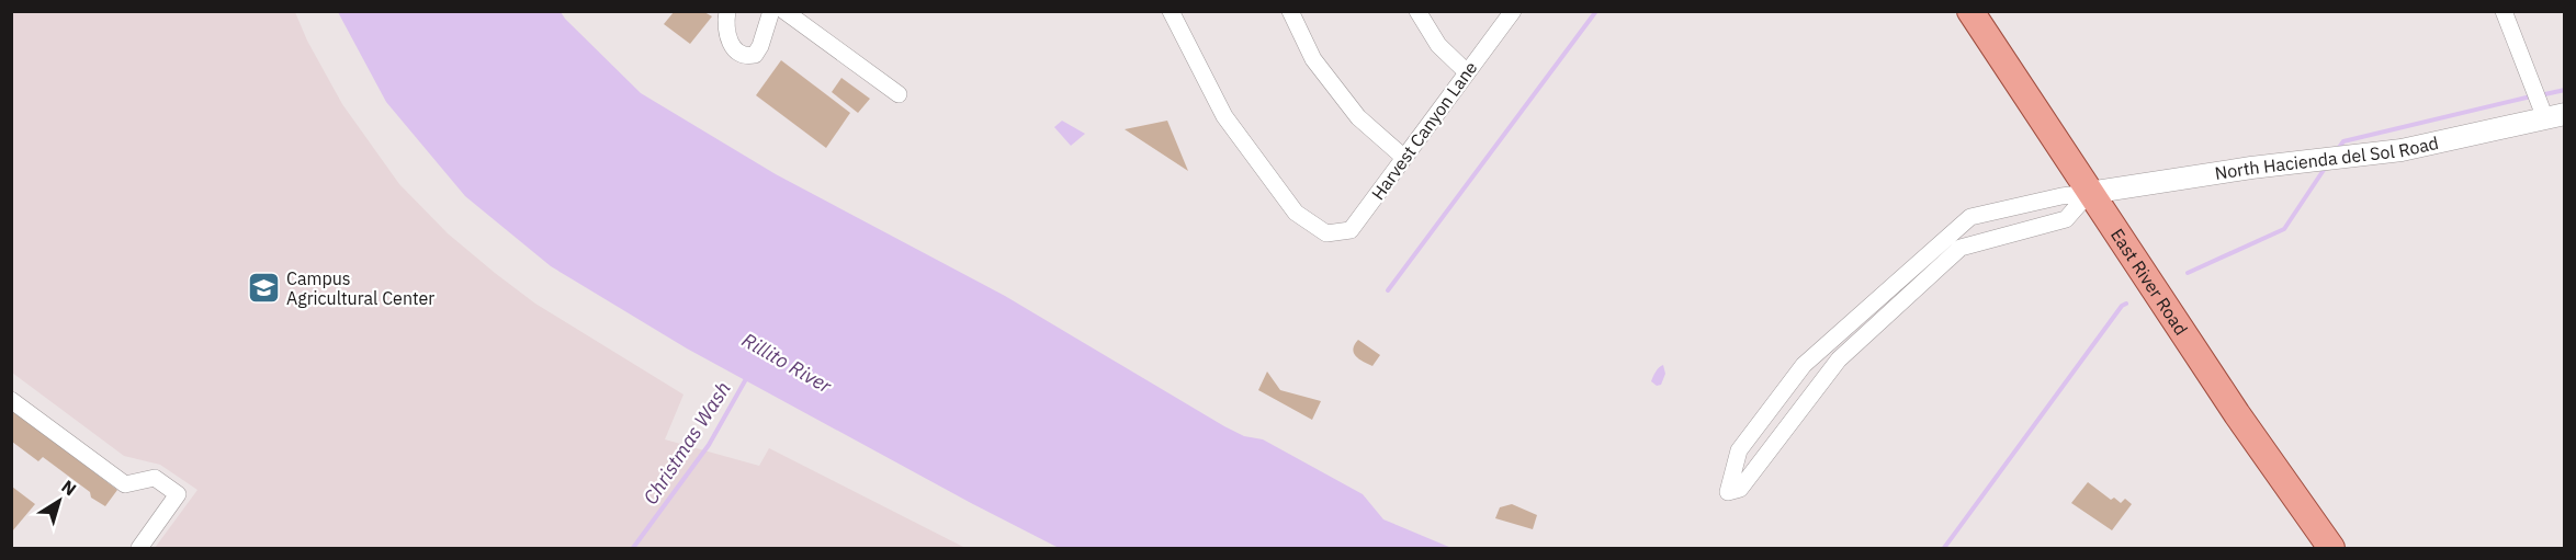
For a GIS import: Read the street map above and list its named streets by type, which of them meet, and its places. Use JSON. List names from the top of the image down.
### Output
{
  "streets": {
    "main road": ["East River Road"],
    "street": ["Harvest Canyon Lane", "North Hacienda del Sol Road"]
  },
  "crossings": [
    ["North Hacienda del Sol Road", "East River Road"]
  ],
  "water": ["Rillito River", "Christmas Wash"],
  "places": {
    "school or university": ["Campus Agricultural Center"]
  },
  "north": "top right"
}
